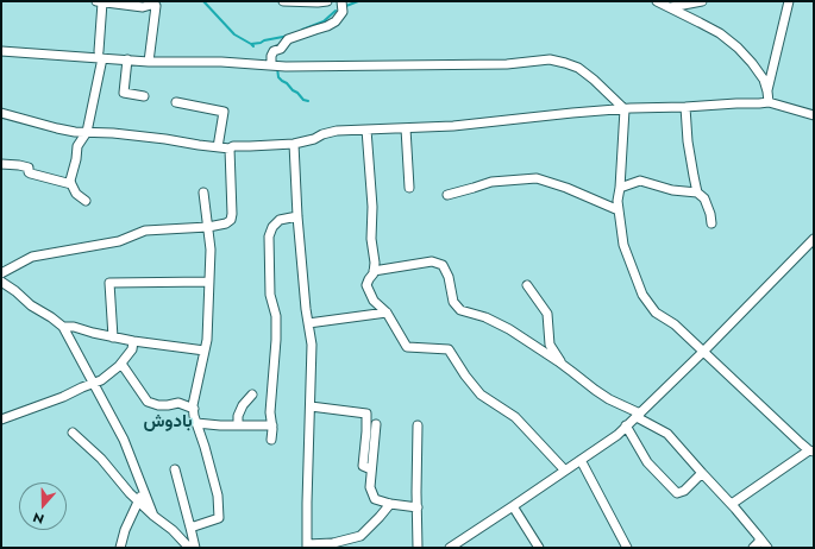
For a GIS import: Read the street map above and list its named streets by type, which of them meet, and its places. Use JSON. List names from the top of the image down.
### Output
{
  "districts": ["بادوش"],
  "north": "bottom"
}
